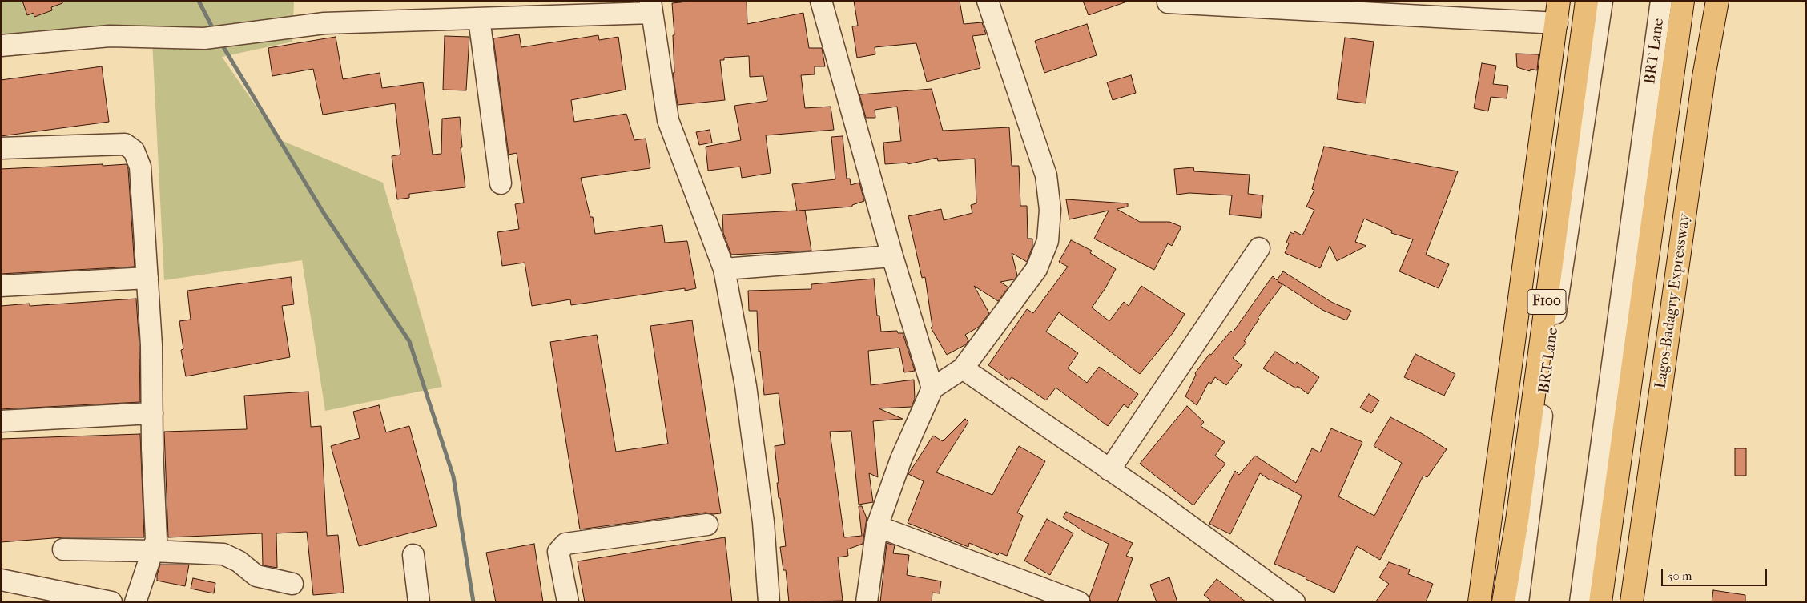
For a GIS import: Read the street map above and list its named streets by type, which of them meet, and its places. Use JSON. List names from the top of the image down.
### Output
{
  "streets": {
    "main road": ["Lagos-Badagry Expressway", "F100"],
    "street": ["BRT Lane"]
  },
  "scale_bar": "50 m"
}
